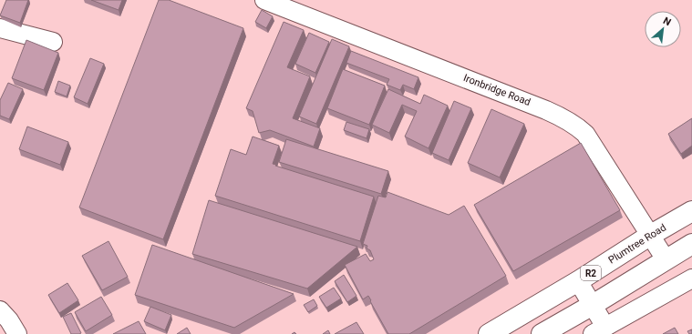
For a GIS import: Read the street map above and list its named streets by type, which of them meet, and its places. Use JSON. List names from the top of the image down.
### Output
{
  "streets": {
    "highway": ["Plumtree Road", "R2"],
    "street": ["Ironbridge Road"]
  },
  "crossings": [
    ["Ironbridge Road", "Plumtree Road"]
  ],
  "north": "top right"
}
